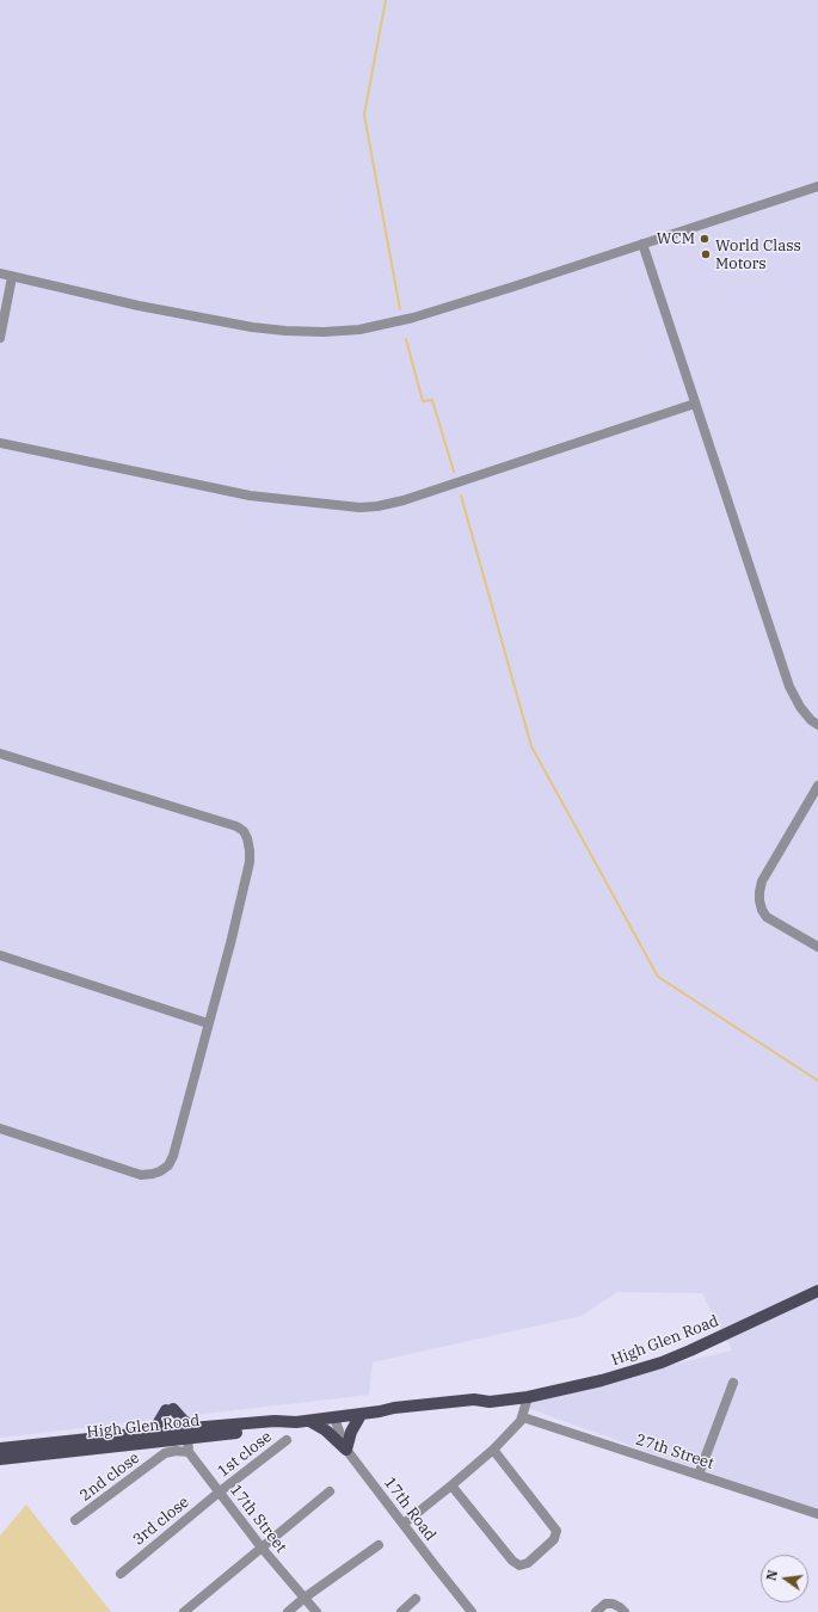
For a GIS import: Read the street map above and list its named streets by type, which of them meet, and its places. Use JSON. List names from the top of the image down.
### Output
{
  "streets": {
    "main road": ["High Glen Road"],
    "street": [
      "27th Street",
      "1st close",
      "2nd close",
      "17th Road",
      "17th Street",
      "3rd close"
    ]
  },
  "crossings": [
    ["High Glen Road", "17th Road"],
    ["1st close", "17th Street"],
    ["1st close", "3rd close"],
    ["2nd close", "17th Street"],
    ["17th Street", "3rd close"]
  ],
  "places": ["WCM", "World Class Motors"],
  "north": "left"
}
